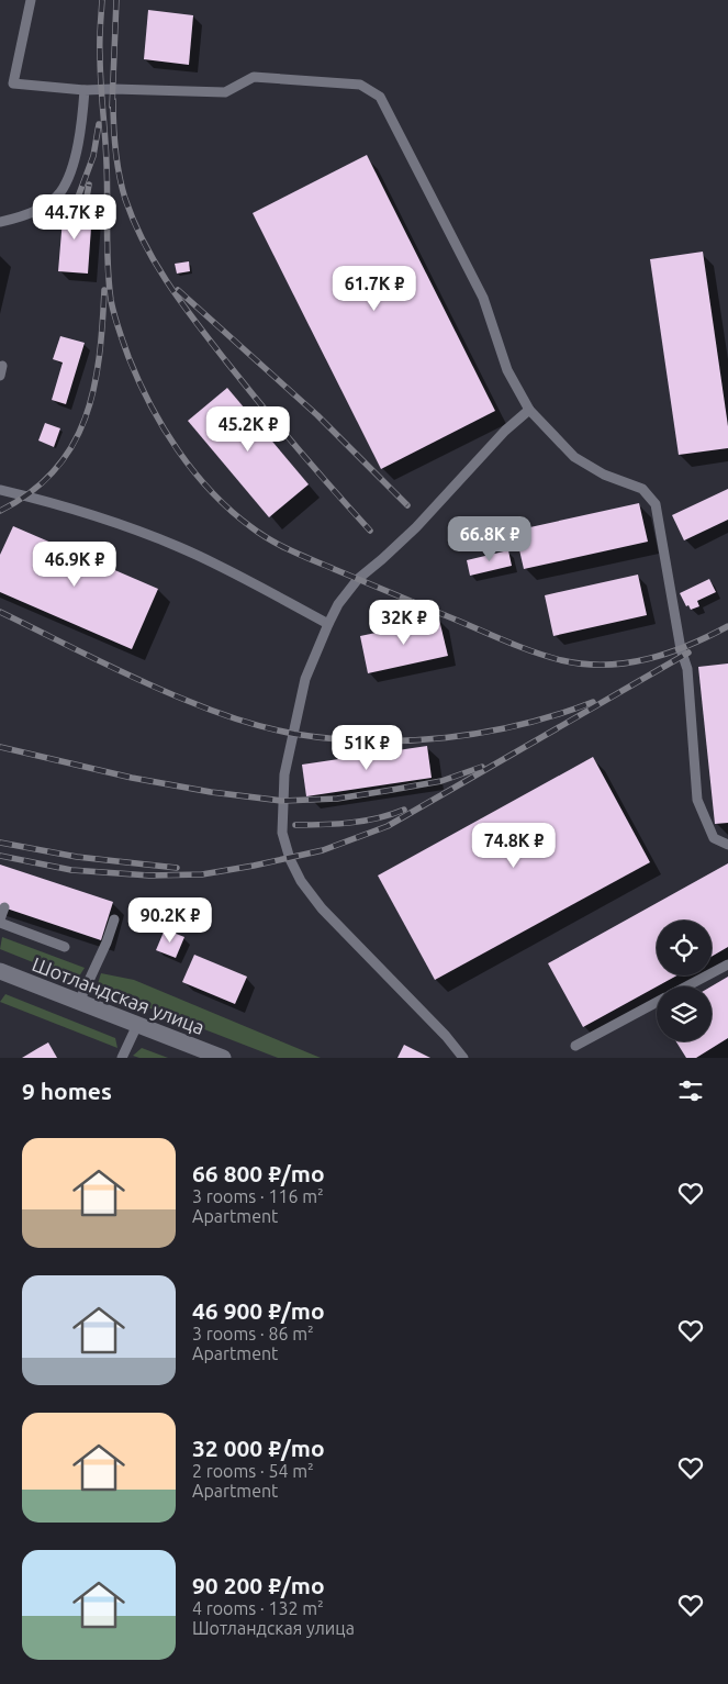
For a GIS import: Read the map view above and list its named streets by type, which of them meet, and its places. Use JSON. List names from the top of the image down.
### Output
{
  "streets": {
    "street": ["Шотландская улица"]
  },
  "page": {
    "price": [
      "44.7K ₽",
      "61.7K ₽",
      "45.2K ₽",
      "66.8K ₽",
      "46.9K ₽",
      "32K ₽",
      "51K ₽",
      "74.8K ₽",
      "90.2K ₽"
    ],
    "heading": "9 homes",
    "list": [
      {
        "name": "66 800 ₽/mo",
        "note": "3 rooms · 116 m² · Apartment"
      },
      {
        "name": "46 900 ₽/mo",
        "note": "3 rooms · 86 m² · Apartment"
      },
      {
        "name": "32 000 ₽/mo",
        "note": "2 rooms · 54 m² · Apartment"
      },
      {
        "name": "90 200 ₽/mo",
        "note": "4 rooms · 132 m² · Шотландская улица"
      }
    ]
  }
}
